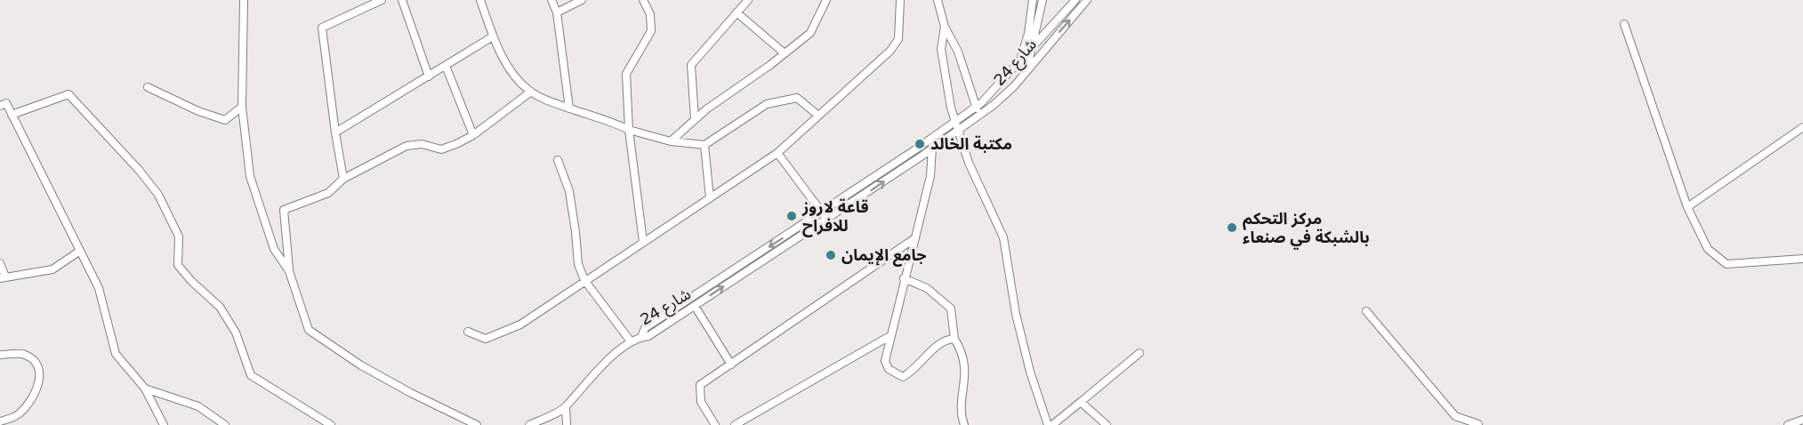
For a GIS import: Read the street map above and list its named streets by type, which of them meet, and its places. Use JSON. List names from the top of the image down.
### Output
{
  "streets": {
    "street": ["شارع 24"]
  },
  "places": [
    "مكتبة الخالد",
    "قاعة لاروز للافراح",
    "مركز التحكم بالشبكة في صنعاء",
    "جامع الإيمان"
  ]
}
